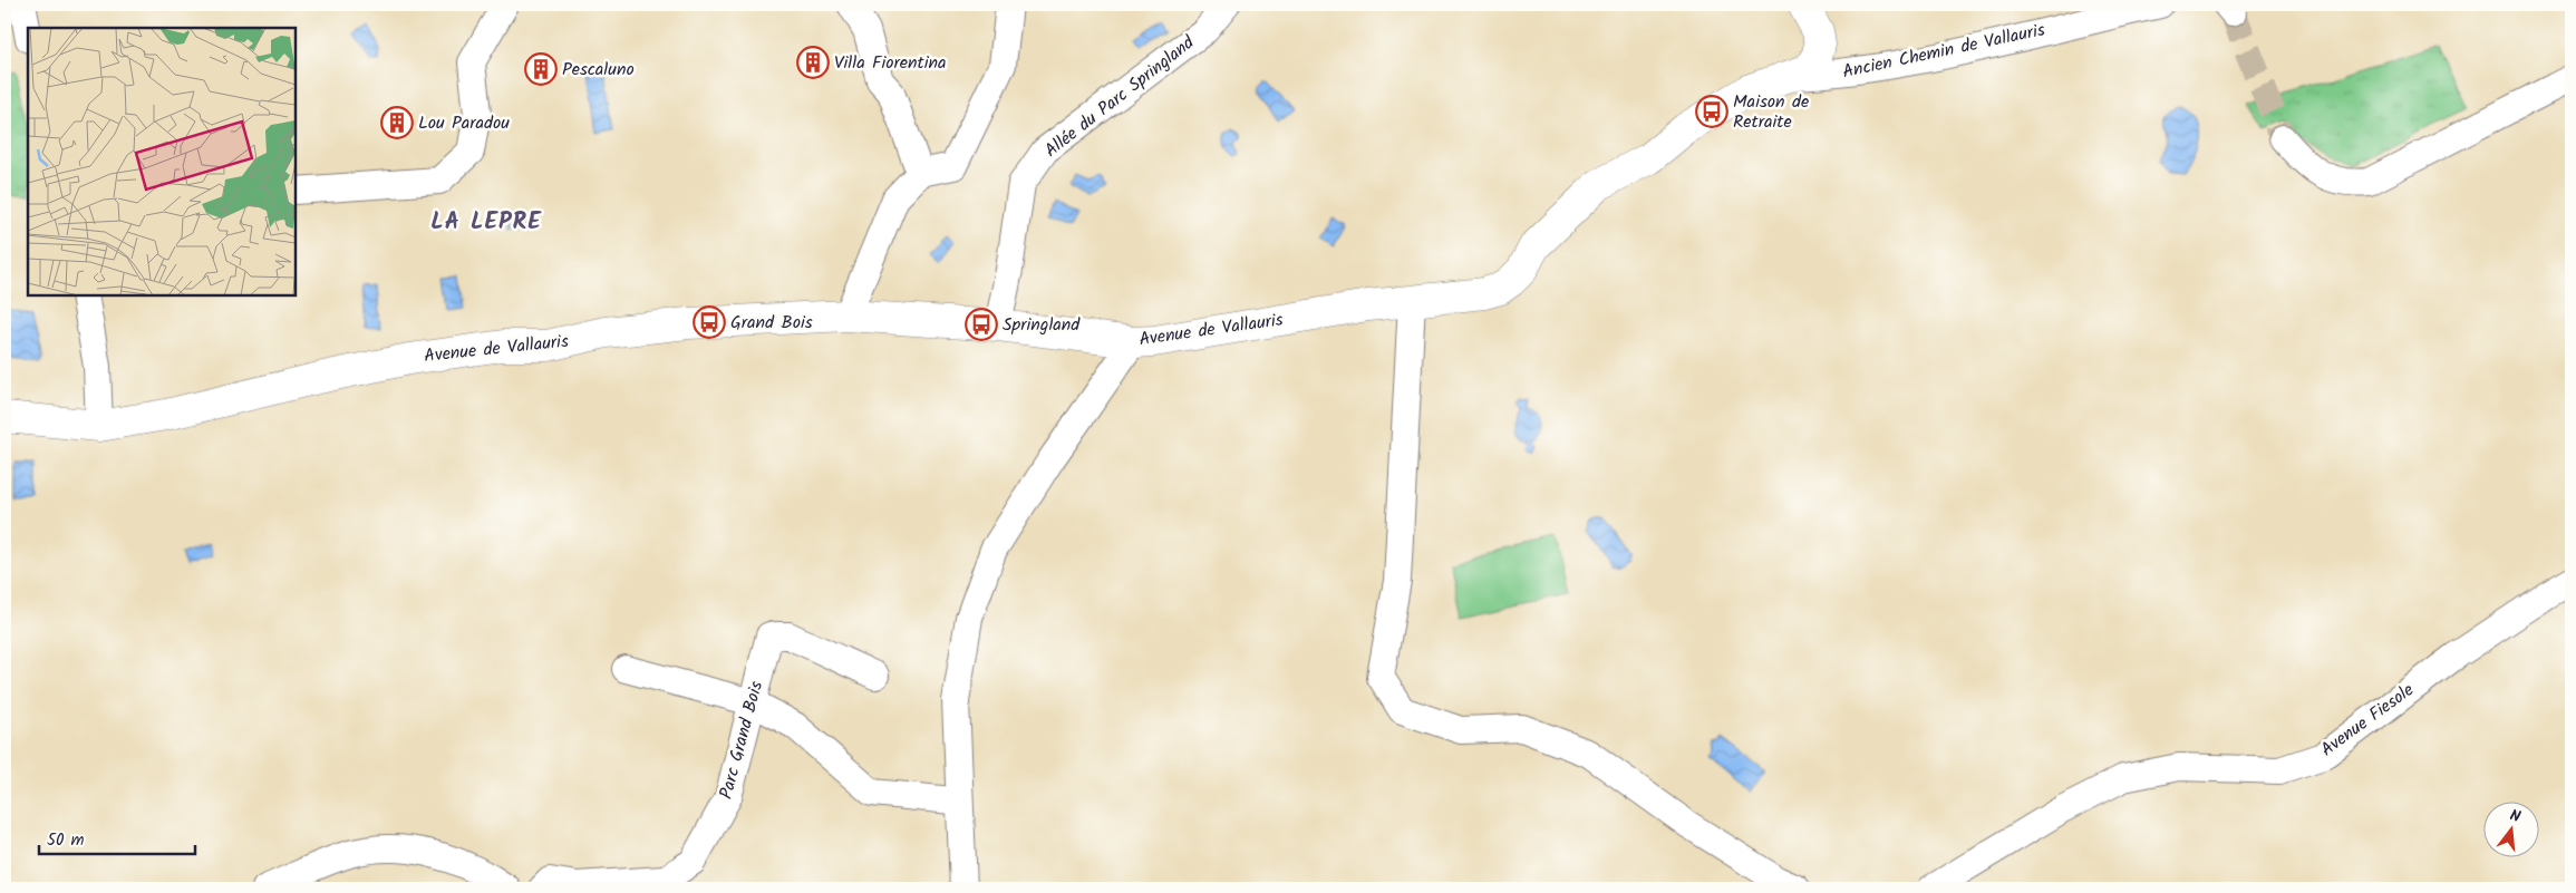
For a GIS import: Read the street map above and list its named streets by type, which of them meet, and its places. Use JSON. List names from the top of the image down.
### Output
{
  "streets": {
    "main road": ["Avenue de Vallauris"],
    "street": [
      "Ancien Chemin de Vallauris",
      "Allée du Parc Springland",
      "Avenue Fiesole",
      "Parc Grand Bois"
    ]
  },
  "crossings": [
    ["Ancien Chemin de Vallauris", "Avenue de Vallauris"],
    ["Allée du Parc Springland", "Avenue de Vallauris"]
  ],
  "districts": ["LA LEPRE"],
  "places": {
    "building": ["Villa Fiorentina", "Pescaluno", "Lou Paradou"],
    "bus stop": ["Maison de Retraite", "Grand Bois", "Springland"]
  },
  "scale_bar": "50 m",
  "north": "top"
}
